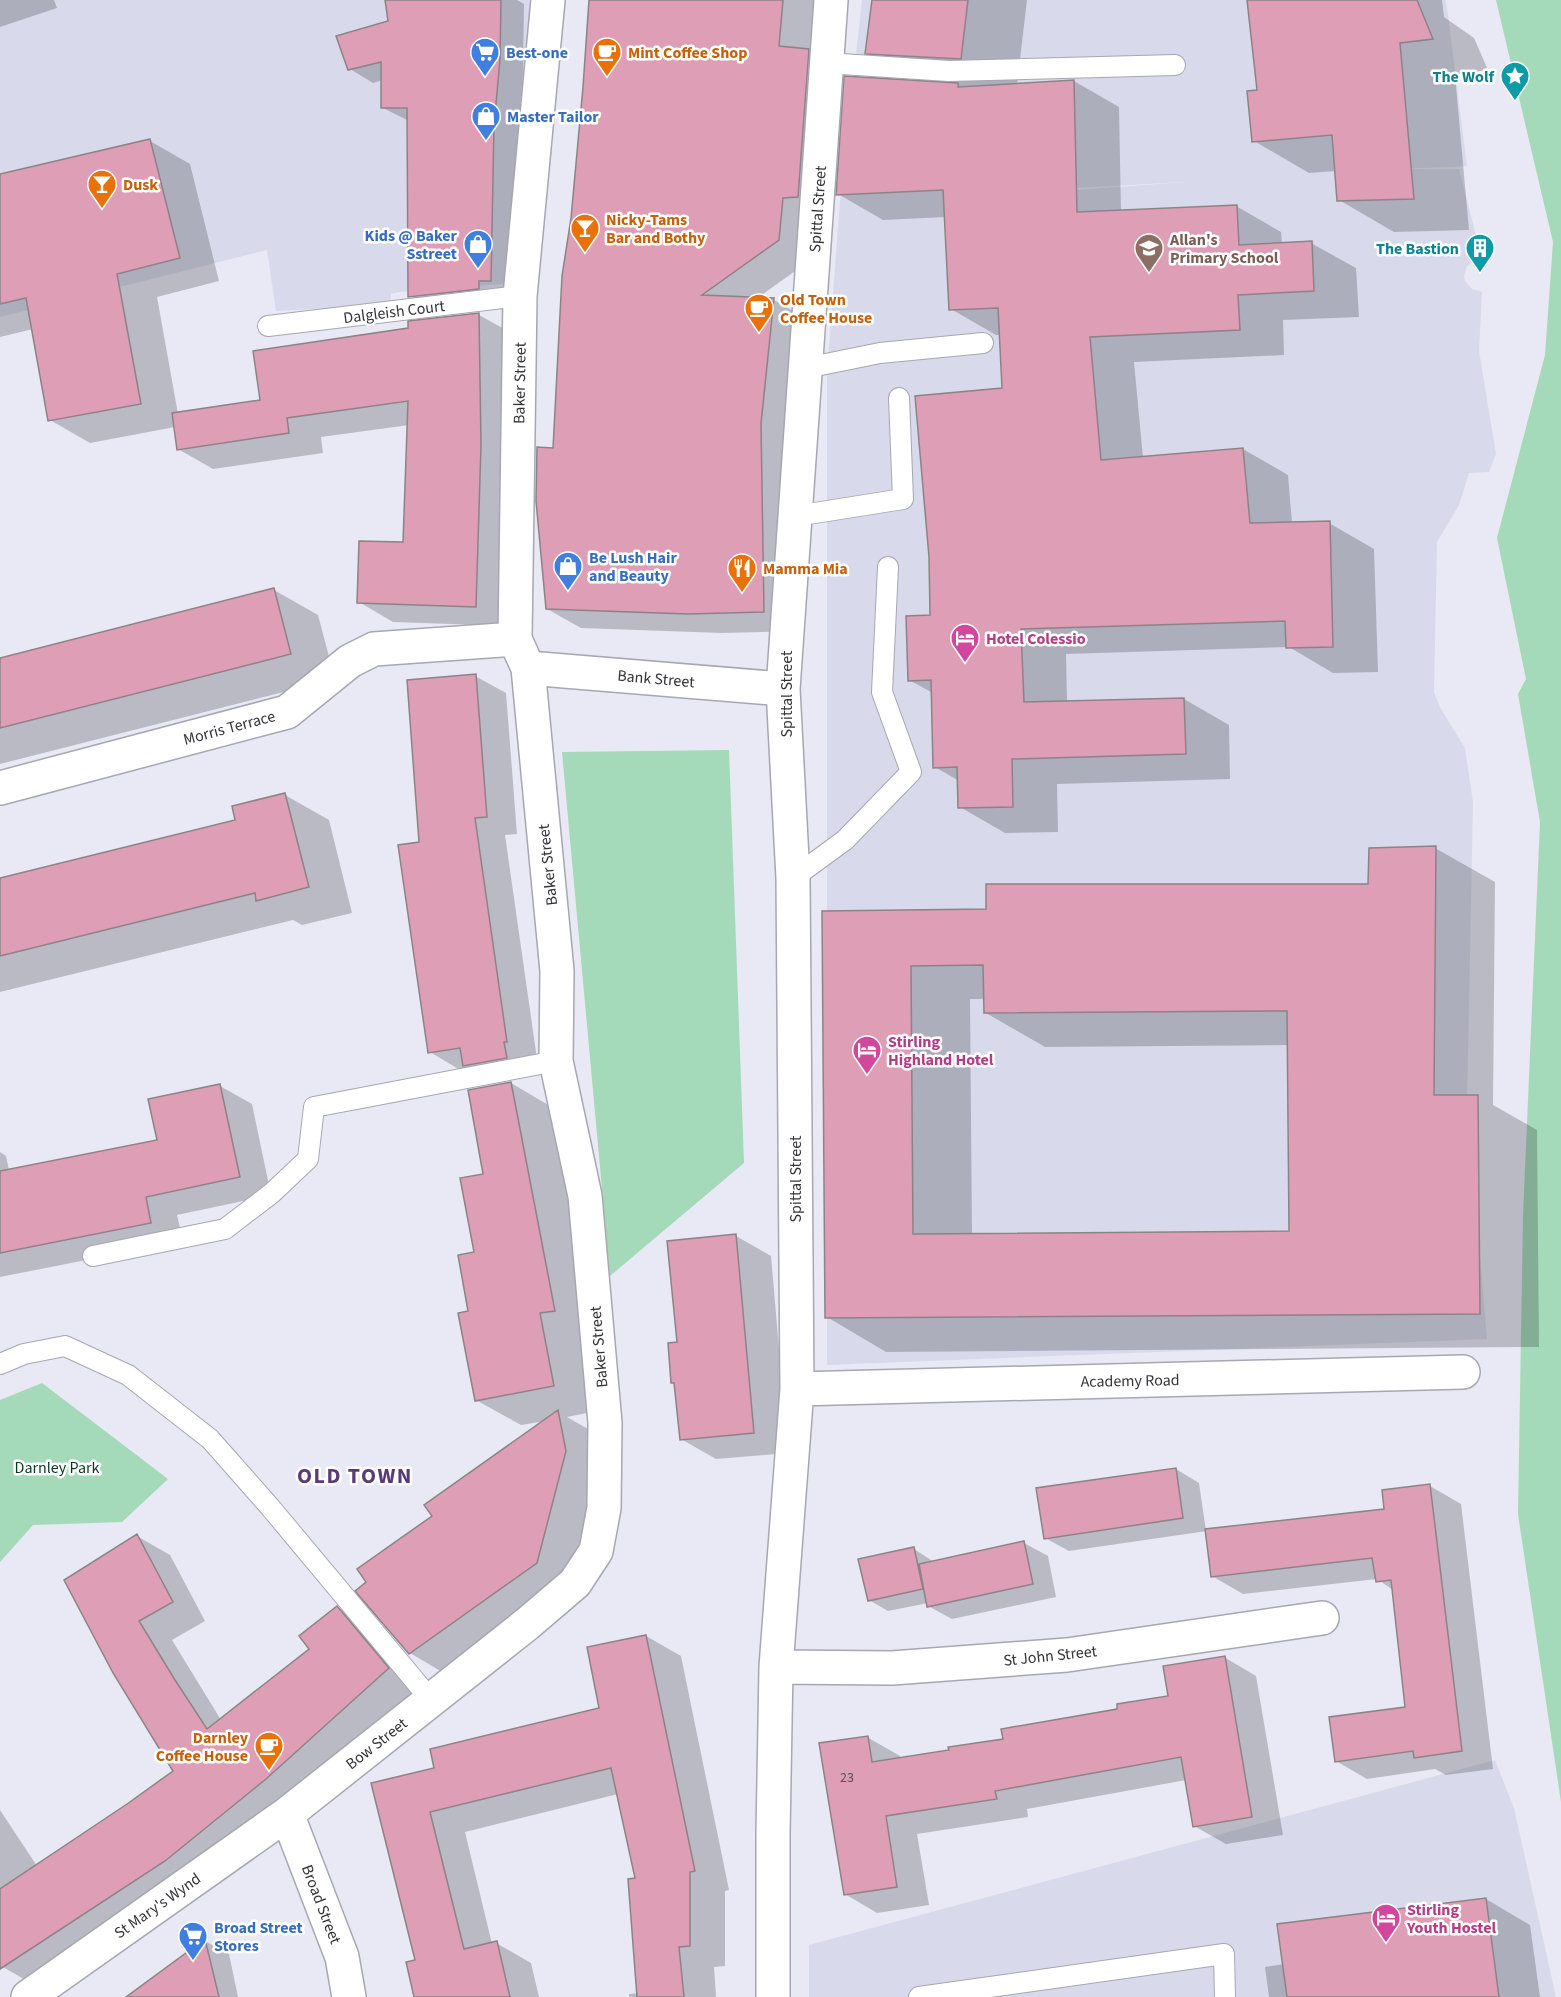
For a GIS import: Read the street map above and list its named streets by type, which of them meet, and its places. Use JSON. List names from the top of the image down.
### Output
{
  "streets": {
    "street": [
      "Spittal Street",
      "Baker Street",
      "Bank Street",
      "Morris Terrace",
      "Academy Road",
      "St John Street",
      "Bow Street",
      "Broad Street",
      "St Mary's Wynd"
    ],
    "lane": ["Dalgleish Court"]
  },
  "crossings": [
    ["Spittal Street", "Bank Street"],
    ["Spittal Street", "Academy Road"],
    ["Dalgleish Court", "Baker Street"],
    ["Baker Street", "Bank Street"],
    ["Baker Street", "Morris Terrace"],
    ["Baker Street", "Bow Street"],
    ["Bank Street", "Morris Terrace"],
    ["Bow Street", "Broad Street"],
    ["Bow Street", "St Mary's Wynd"],
    ["Broad Street", "St Mary's Wynd"]
  ],
  "districts": ["OLD TOWN"],
  "parks": ["Darnley Park"],
  "places": {
    "supermarket": ["Best-one", "Broad Street Stores"],
    "cafe": ["Mint Coffee Shop", "Old Town Coffee House", "Darnley Coffee House"],
    "place": ["The Wolf"],
    "shop": ["Master Tailor", "Kids @ Baker Sstreet", "Be Lush Hair and Beauty"],
    "bar": ["Dusk", "Nicky-Tams Bar and Bothy"],
    "school or university": ["Allan's Primary School"],
    "building": ["The Bastion"],
    "restaurant": ["Mamma Mia"],
    "hotel": ["Hotel Colessio", "Stirling Highland Hotel", "Stirling Youth Hostel"]
  },
  "house_numbers": ["23"]
}
